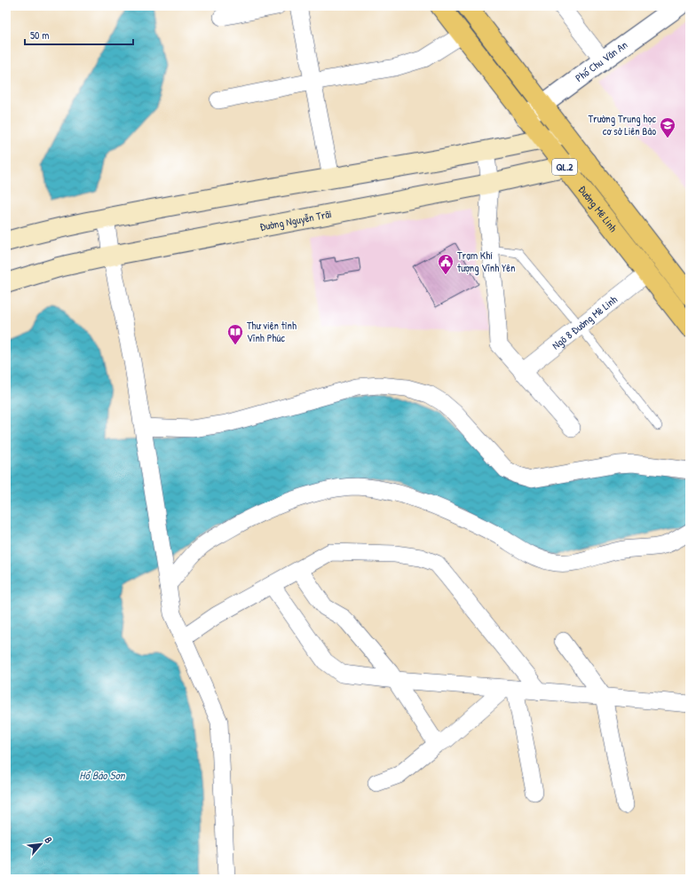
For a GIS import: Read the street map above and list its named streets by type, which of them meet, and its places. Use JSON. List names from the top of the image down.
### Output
{
  "streets": {
    "main road": ["QL.2", "Đường Mê Linh", "Đường Nguyễn Trãi"],
    "street": ["Phố Chu Văn An", "Ngõ 8 Đường Mê Linh"]
  },
  "crossings": [
    ["Phố Chu Văn An", "Đường Mê Linh"],
    ["Đường Mê Linh", "Đường Nguyễn Trãi"],
    ["Đường Mê Linh", "Ngõ 8 Đường Mê Linh"]
  ],
  "water": ["Hồ Bảo Sơn"],
  "places": {
    "school or university": ["Trường Trung học cơ sở Liên Bảo"],
    "public building": ["Trạm Khí tượng Vĩnh Yên"],
    "library": ["Thư viện tỉnh Vĩnh Phúc"]
  },
  "scale_bar": "50 m",
  "north": "top right"
}
